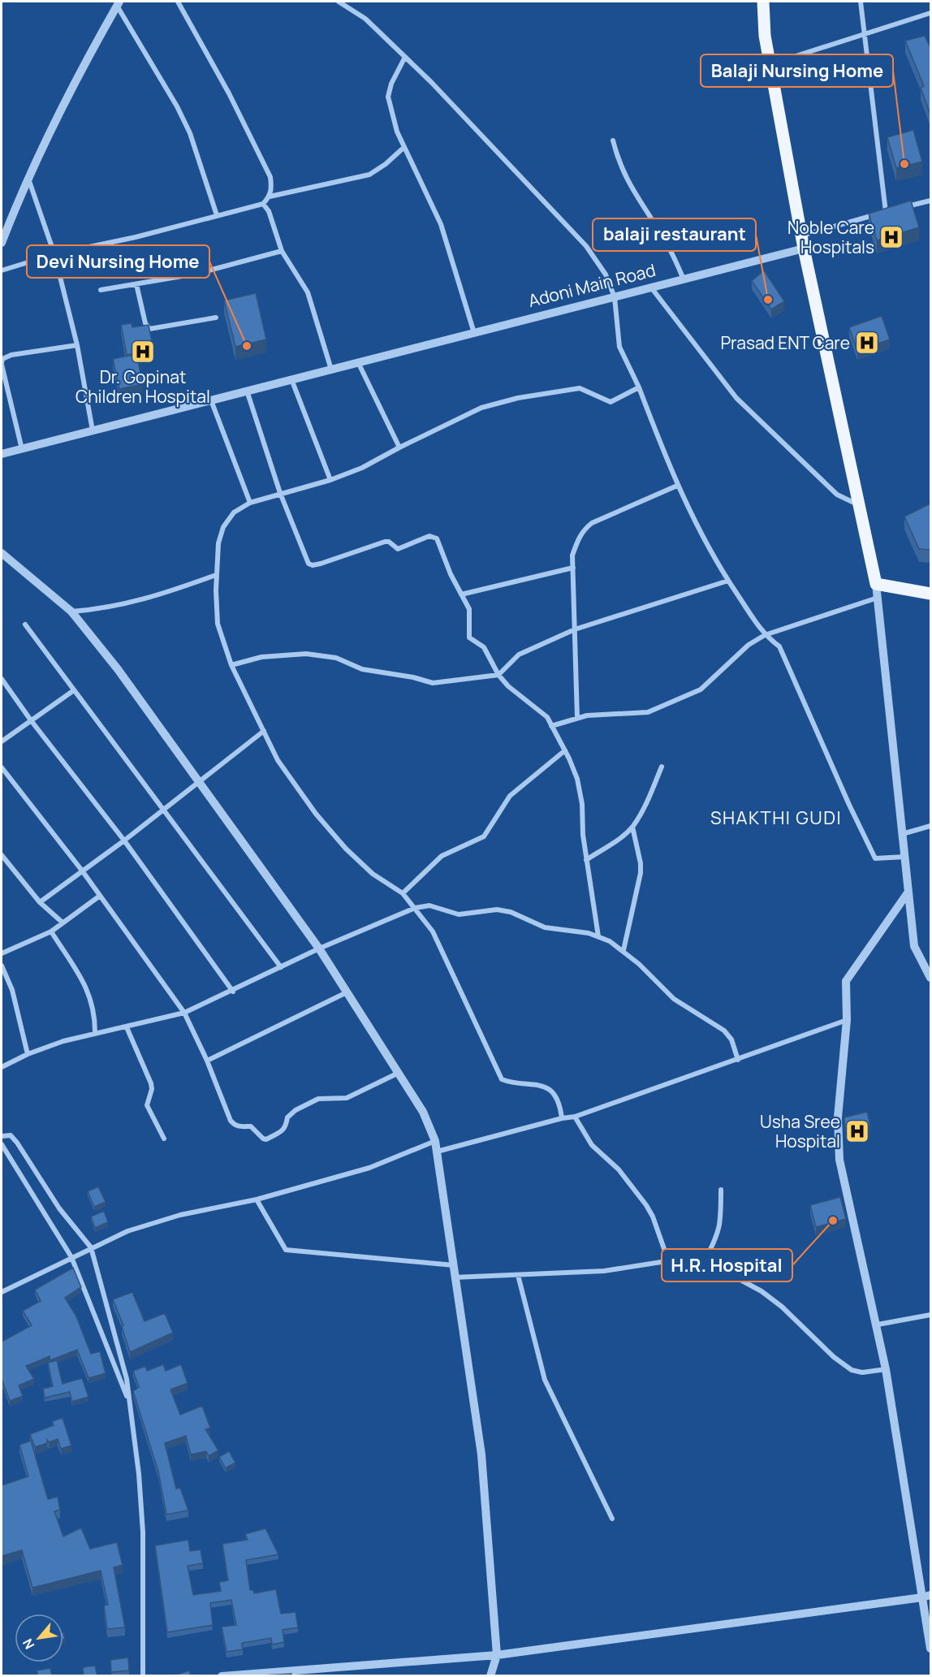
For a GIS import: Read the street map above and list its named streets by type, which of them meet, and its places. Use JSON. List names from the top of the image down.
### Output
{
  "streets": {
    "street": ["Adoni Main Road"]
  },
  "districts": ["SHAKTHI GUDI"],
  "places": {
    "other": [
      "Balaji Nursing Home",
      "balaji restaurant",
      "Devi Nursing Home",
      "H.R. Hospital"
    ],
    "hospital": [
      "Noble Care Hospitals",
      "Prasad ENT Care",
      "Dr. Gopinat Children Hospital",
      "Usha Sree Hospital"
    ]
  },
  "north": "bottom left"
}
